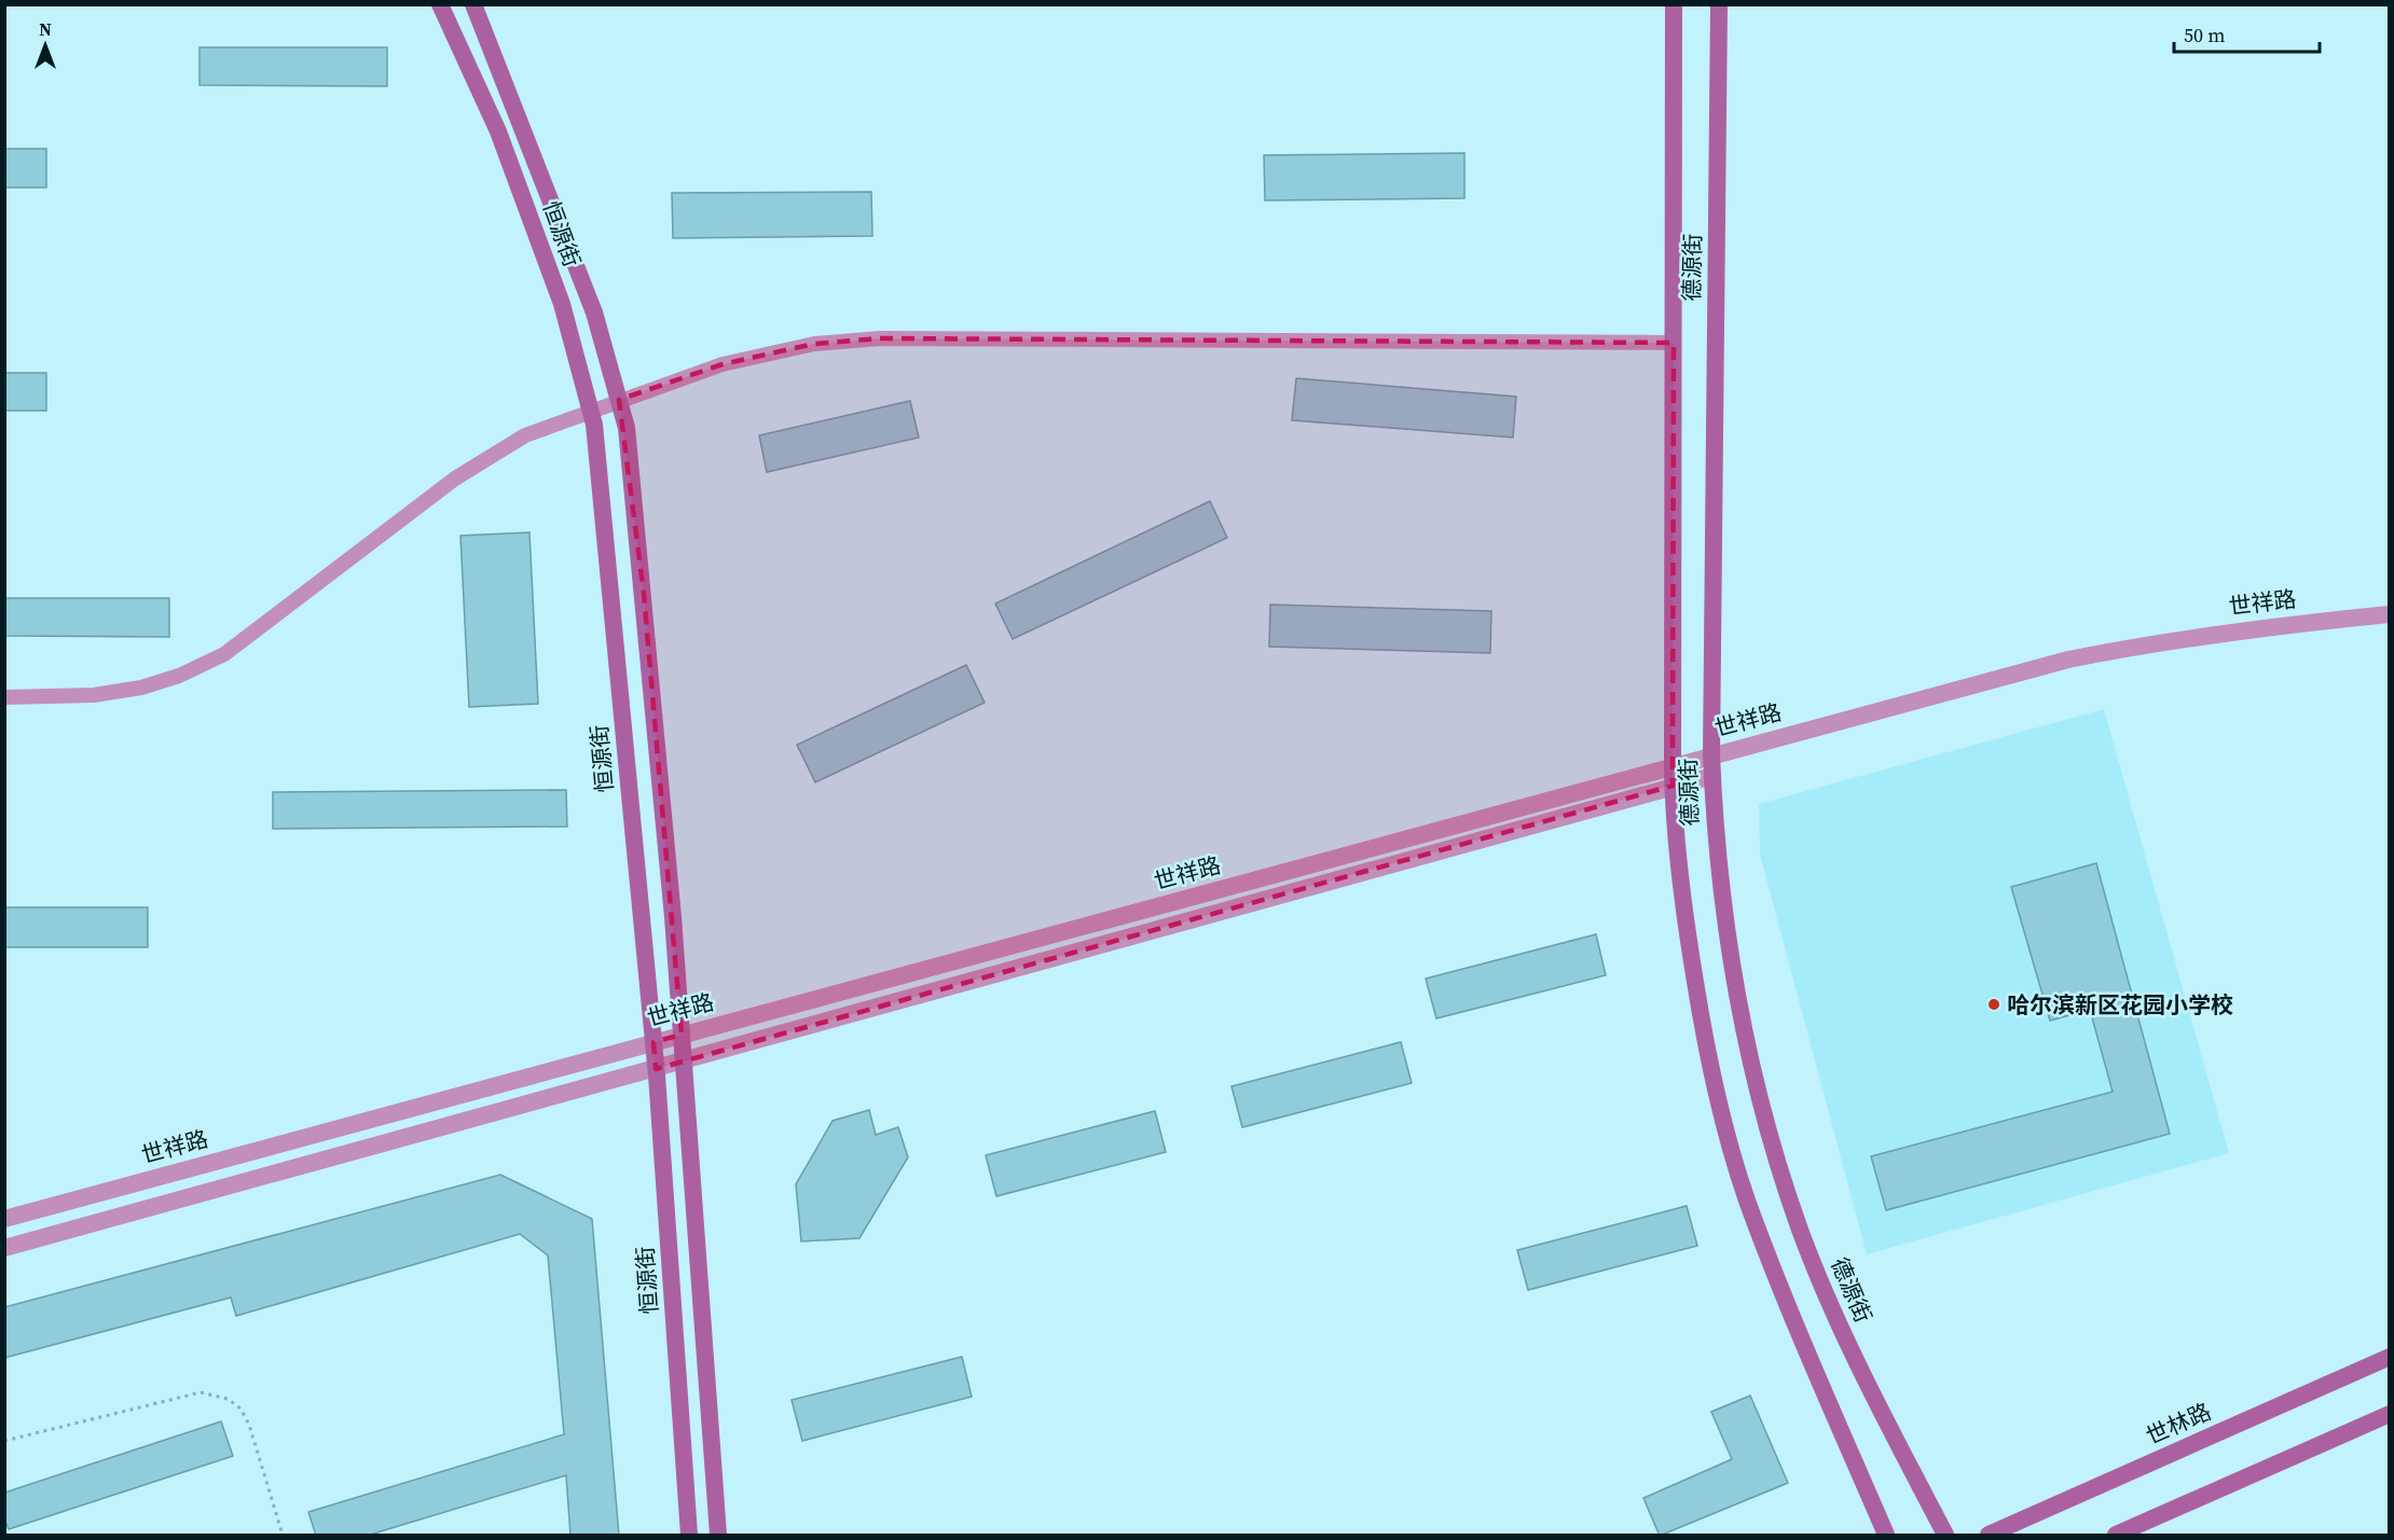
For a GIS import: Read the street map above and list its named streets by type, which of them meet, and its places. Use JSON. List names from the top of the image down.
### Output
{
  "streets": {
    "main road": ["恒源街", "德源街", "世林路"],
    "street": ["世祥路"]
  },
  "crossings": [
    ["恒源街", "世祥路"],
    ["德源街", "世祥路"]
  ],
  "places": ["哈尔滨新区花园小学校"],
  "scale_bar": "50 m",
  "north": "top"
}
